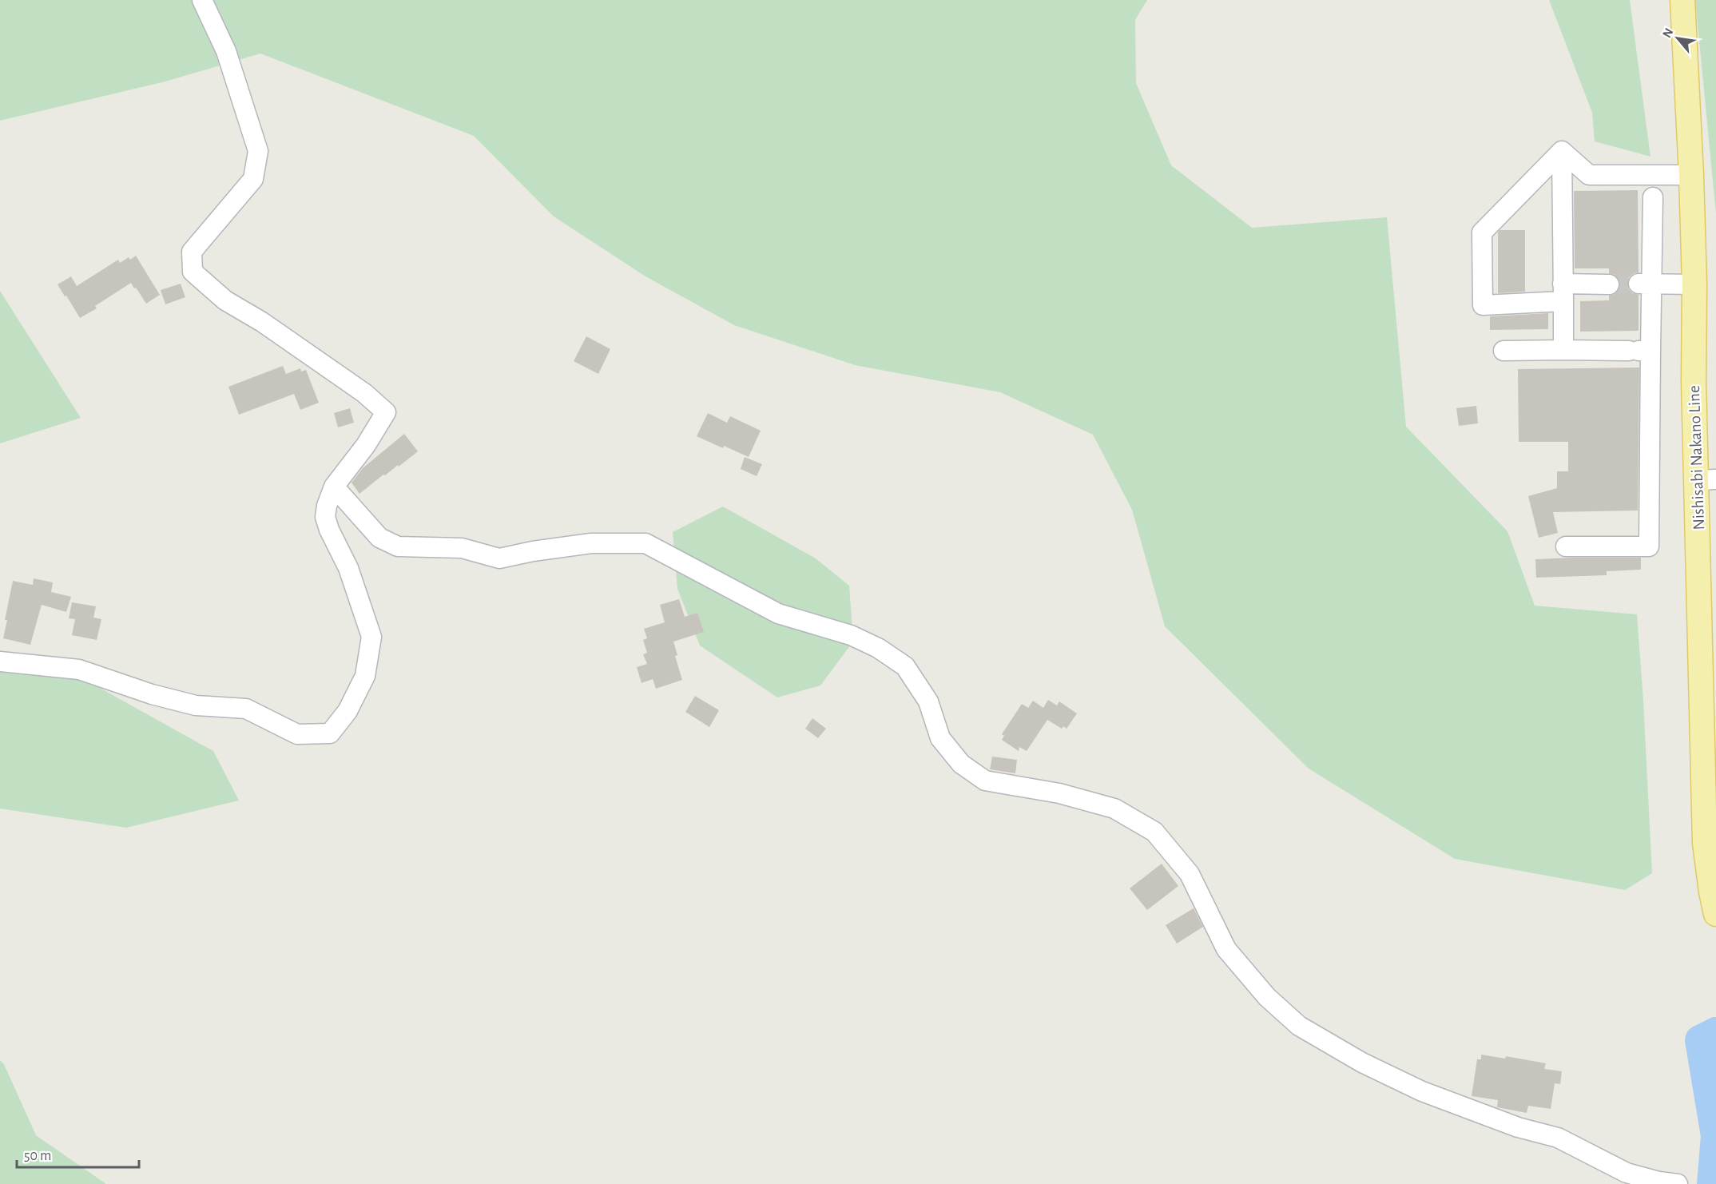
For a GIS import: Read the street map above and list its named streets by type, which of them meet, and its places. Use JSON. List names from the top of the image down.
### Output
{
  "streets": {
    "main road": ["Nishisabi Nakano Line"]
  },
  "scale_bar": "50 m",
  "north": "top left"
}
